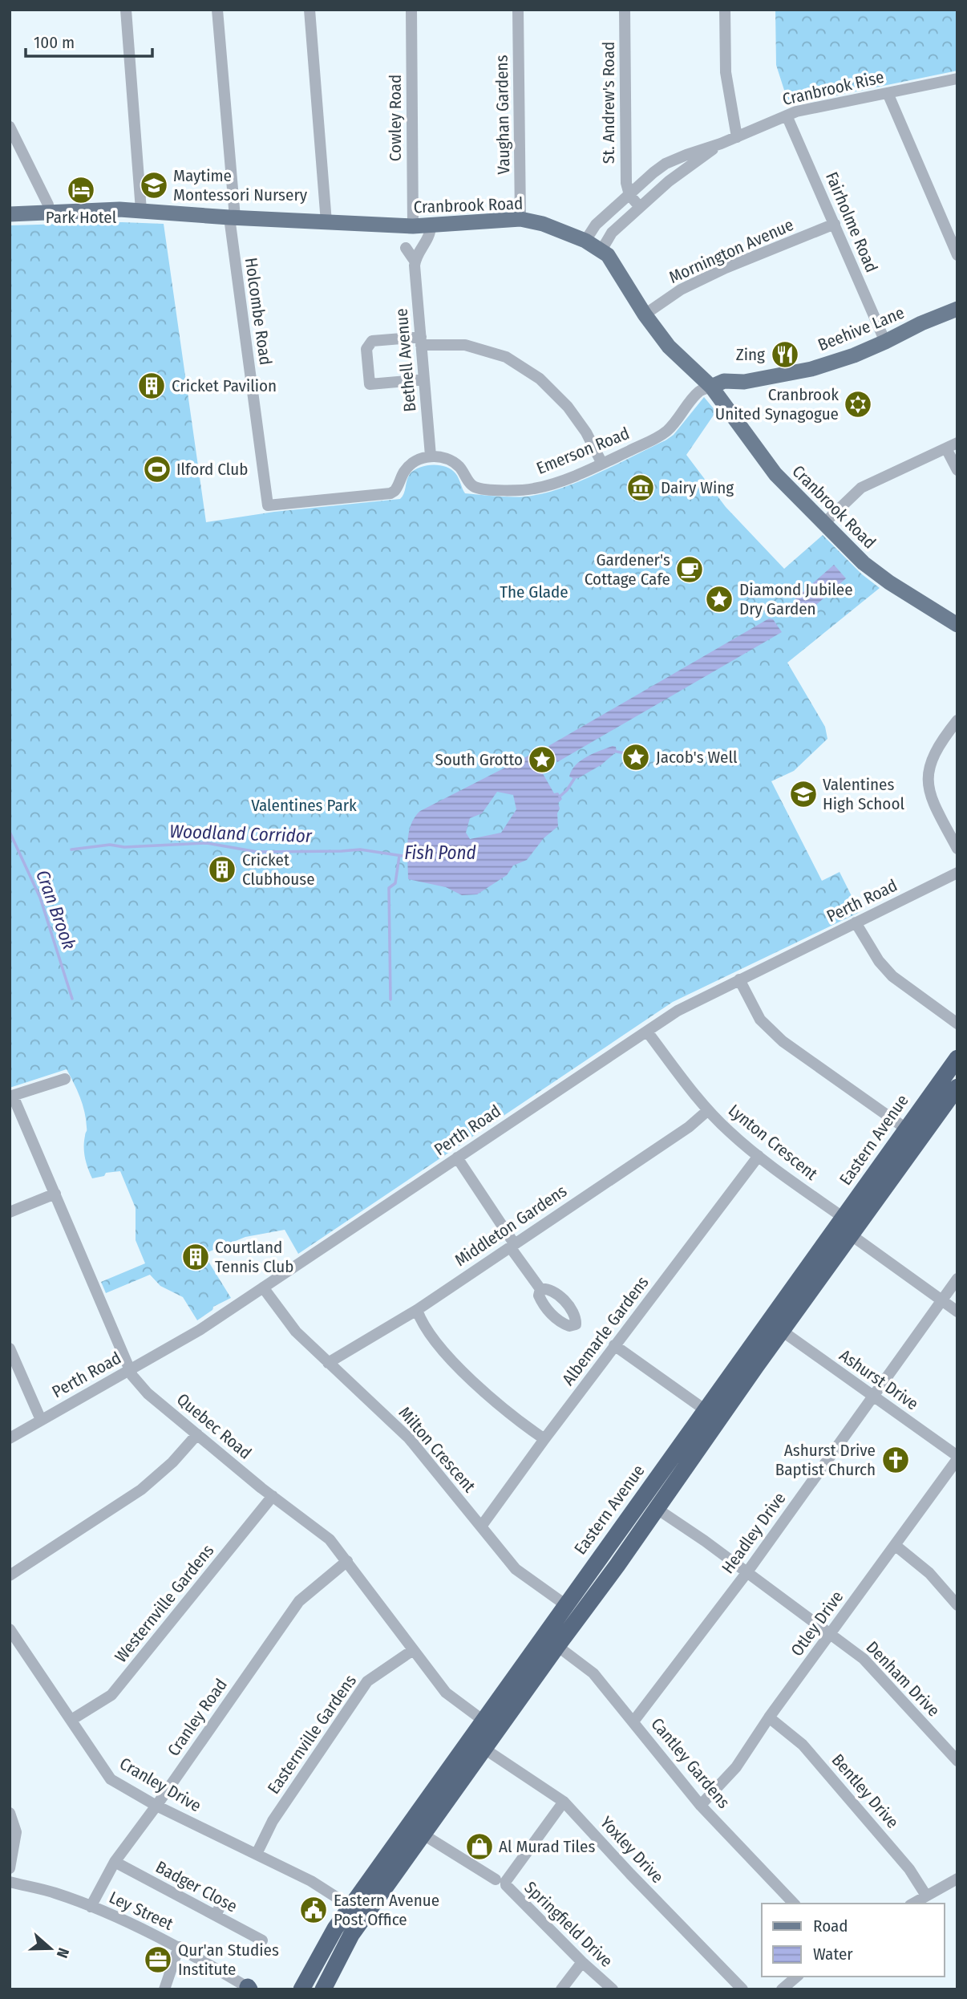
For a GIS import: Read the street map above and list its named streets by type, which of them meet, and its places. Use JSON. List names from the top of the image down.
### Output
{
  "streets": {
    "highway": ["Eastern Avenue"],
    "main road": ["Cranbrook Road", "Beehive Lane"],
    "street": [
      "Cranbrook Rise",
      "St. Andrew's Road",
      "Vaughan Gardens",
      "Cowley Road",
      "Fairholme Road",
      "Mornington Avenue",
      "Holcombe Road",
      "Bethell Avenue",
      "Emerson Road",
      "Perth Road",
      "Lynton Crescent",
      "Middleton Gardens",
      "Albemarle Gardens",
      "Ashurst Drive",
      "Quebec Road",
      "Milton Crescent",
      "Headley Drive",
      "Westernville Gardens",
      "Otley Drive",
      "Denham Drive",
      "Cranley Road",
      "Easternville Gardens",
      "Cantley Gardens",
      "Cranley Drive",
      "Bentley Drive",
      "Yoxley Drive",
      "Badger Close",
      "Ley Street",
      "Springfield Drive"
    ]
  },
  "crossings": [
    ["Cranbrook Rise", "St. Andrew's Road"],
    ["Cranbrook Rise", "Cranbrook Road"],
    ["Cranbrook Rise", "Fairholme Road"],
    ["Vaughan Gardens", "Cranbrook Road"],
    ["Cowley Road", "Cranbrook Road"],
    ["Cranbrook Road", "Mornington Avenue"],
    ["Cranbrook Road", "Holcombe Road"],
    ["Cranbrook Road", "Beehive Lane"],
    ["Cranbrook Road", "Emerson Road"],
    ["Fairholme Road", "Mornington Avenue"],
    ["Fairholme Road", "Beehive Lane"],
    ["Holcombe Road", "Bethell Avenue"],
    ["Holcombe Road", "Emerson Road"],
    ["Beehive Lane", "Emerson Road"],
    ["Bethell Avenue", "Emerson Road"],
    ["Perth Road", "Lynton Crescent"],
    ["Perth Road", "Quebec Road"],
    ["Perth Road", "Milton Crescent"],
    ["Eastern Avenue", "Lynton Crescent"],
    ["Eastern Avenue", "Quebec Road"],
    ["Eastern Avenue", "Milton Crescent"],
    ["Eastern Avenue", "Cranley Drive"],
    ["Lynton Crescent", "Middleton Gardens"],
    ["Lynton Crescent", "Albemarle Gardens"],
    ["Middleton Gardens", "Milton Crescent"],
    ["Albemarle Gardens", "Milton Crescent"],
    ["Ashurst Drive", "Headley Drive"],
    ["Ashurst Drive", "Otley Drive"],
    ["Quebec Road", "Westernville Gardens"],
    ["Quebec Road", "Cranley Road"],
    ["Quebec Road", "Easternville Gardens"],
    ["Headley Drive", "Denham Drive"],
    ["Headley Drive", "Cantley Gardens"],
    ["Westernville Gardens", "Cranley Drive"],
    ["Otley Drive", "Denham Drive"],
    ["Otley Drive", "Cantley Gardens"],
    ["Otley Drive", "Bentley Drive"],
    ["Cranley Road", "Cranley Drive"],
    ["Cranley Road", "Badger Close"],
    ["Cranley Road", "Ley Street"],
    ["Easternville Gardens", "Cranley Drive"]
  ],
  "water": ["Woodland Corridor", "Fish Pond", "Cran Brook"],
  "parks": ["The Glade", "Valentines Park"],
  "places": {
    "school or university": ["Maytime Montessori Nursery", "Valentines High School"],
    "hotel": ["Park Hotel"],
    "restaurant": ["Zing"],
    "building": ["Cricket Pavilion", "Cricket Clubhouse", "Courtland Tennis Club"],
    "synagogue": ["Cranbrook United Synagogue"],
    "sports": ["Ilford Club"],
    "museum": ["Dairy Wing"],
    "cafe": ["Gardener's Cottage Cafe"],
    "place": ["Diamond Jubilee Dry Garden", "Jacob's Well", "South Grotto"],
    "church": ["Ashurst Drive Baptist Church"],
    "shop": ["Al Murad Tiles"],
    "public building": ["Eastern Avenue Post Office"],
    "office": ["Qur'an Studies Institute"]
  },
  "legend": ["Road", "Water"],
  "scale_bar": "100 m",
  "north": "right"
}
